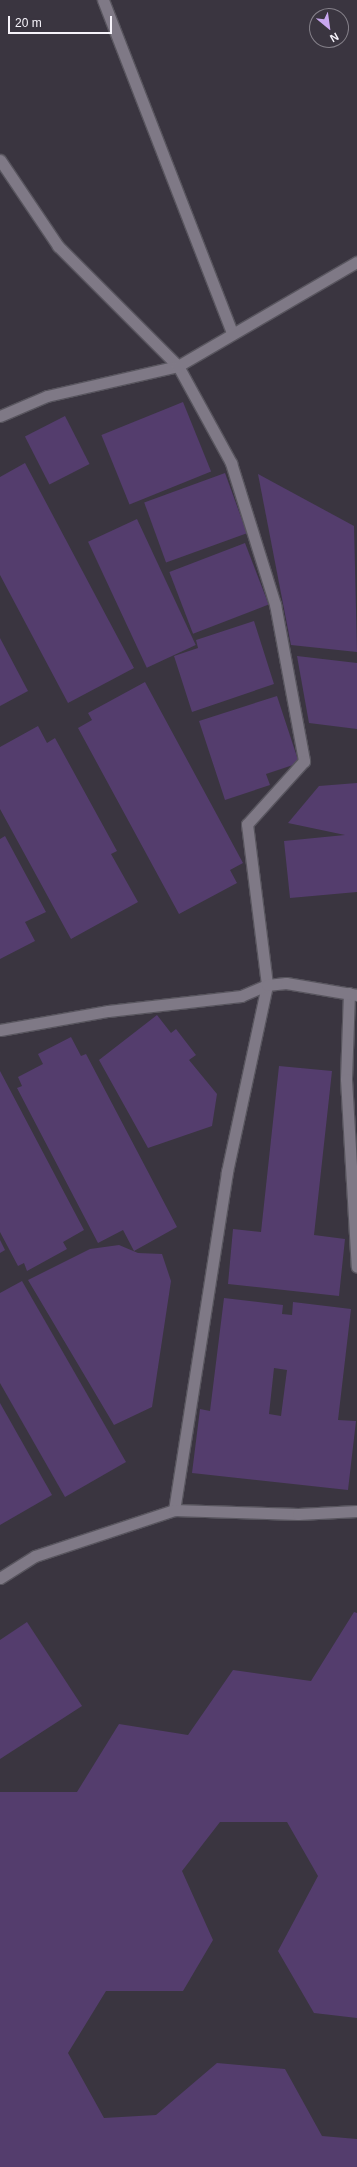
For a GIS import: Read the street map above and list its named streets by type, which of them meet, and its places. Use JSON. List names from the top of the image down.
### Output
{
  "scale_bar": "20 m",
  "north": "bottom right"
}
